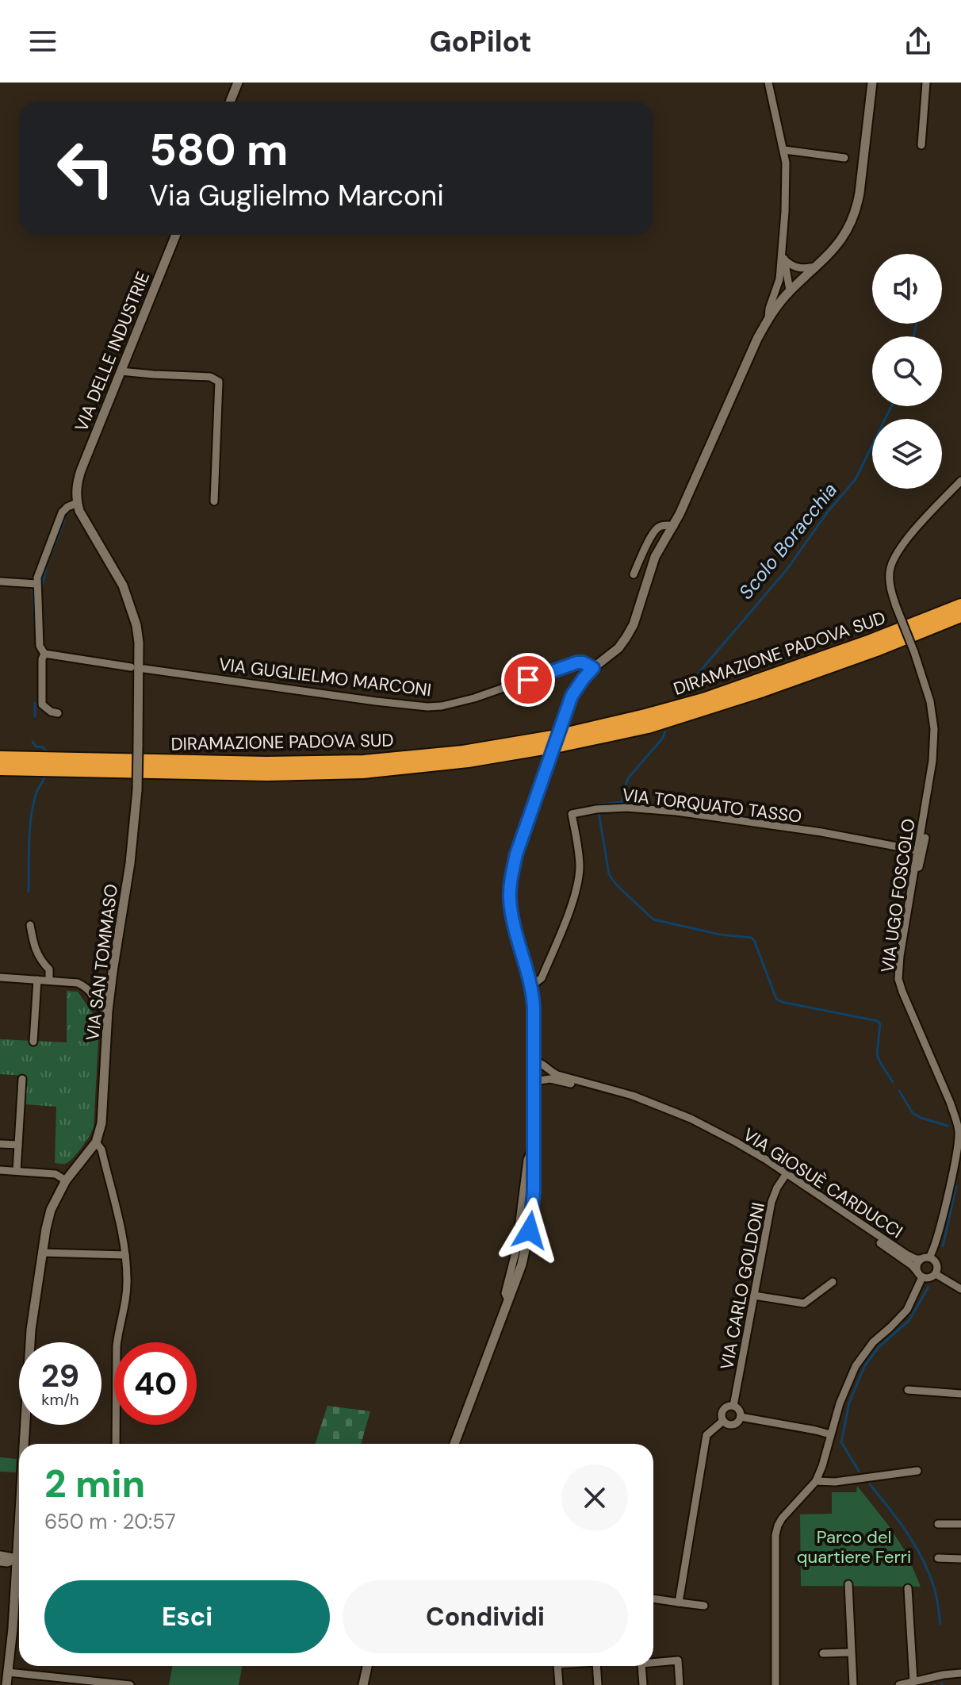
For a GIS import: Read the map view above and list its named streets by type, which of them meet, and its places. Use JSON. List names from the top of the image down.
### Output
{
  "streets": {
    "highway": ["DIRAMAZIONE PADOVA SUD"],
    "street": [
      "VIA DELLE INDUSTRIE",
      "VIA GUGLIELMO MARCONI",
      "VIA TORQUATO TASSO",
      "VIA UGO FOSCOLO",
      "VIA SAN TOMMASO",
      "VIA GIOSUÈ CARDUCCI",
      "VIA CARLO GOLDONI"
    ]
  },
  "crossings": [
    ["VIA DELLE INDUSTRIE", "VIA SAN TOMMASO"],
    ["VIA TORQUATO TASSO", "VIA UGO FOSCOLO"],
    ["VIA UGO FOSCOLO", "VIA GIOSUÈ CARDUCCI"],
    ["VIA GIOSUÈ CARDUCCI", "VIA CARLO GOLDONI"]
  ],
  "water": ["Scolo Boracchia"],
  "parks": ["Parco del quartiere Ferri"],
  "page": {
    "header": "GoPilot",
    "turn": ["580 m", "Via Guglielmo Marconi"],
    "speed": "29 km/h",
    "limit": "40",
    "heading": ["2 min", "650 m · 20:57"],
    "buttons": ["Esci", "Condividi"]
  }
}
